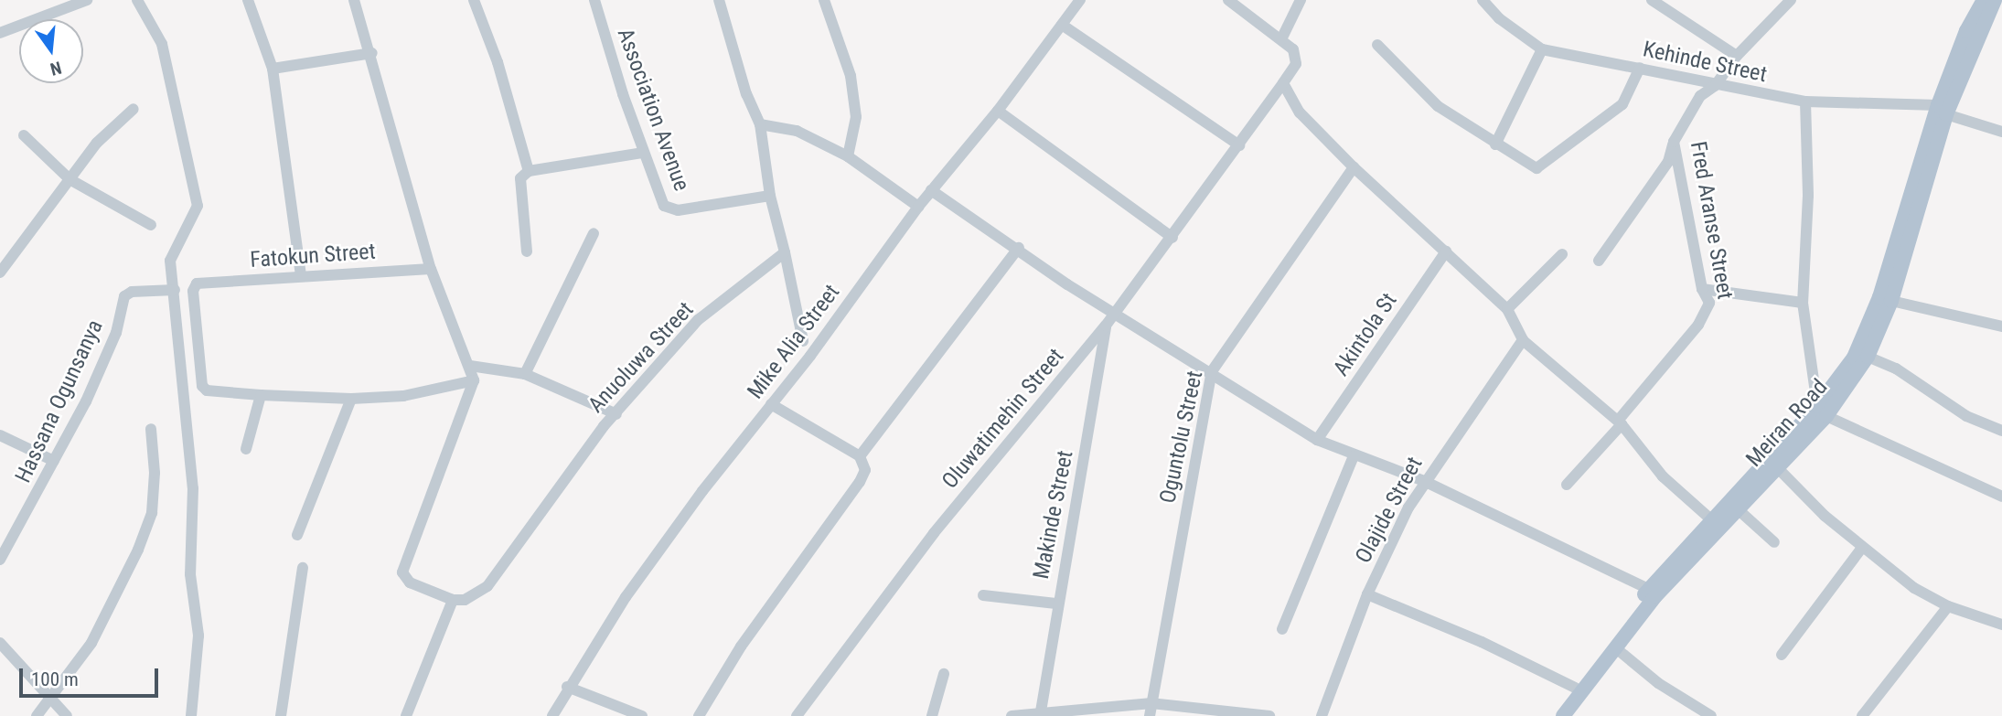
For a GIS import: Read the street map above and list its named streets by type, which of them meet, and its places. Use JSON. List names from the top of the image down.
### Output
{
  "streets": {
    "main road": ["Meiran Road"],
    "street": [
      "Kehinde Street",
      "Association Avenue",
      "Fred Aranse Street",
      "Fatokun Street",
      "Akintola St",
      "Mike Alia Street",
      "Anuoluwa Street",
      "Hassana Ogunsanya",
      "Oluwatimehin Street",
      "Oguntolu Street",
      "Olajide Street",
      "Makinde Street"
    ]
  },
  "crossings": [
    ["Kehinde Street", "Fred Aranse Street"],
    ["Kehinde Street", "Meiran Road"],
    ["Oluwatimehin Street", "Makinde Street"]
  ],
  "scale_bar": "100 m",
  "north": "bottom"
}
